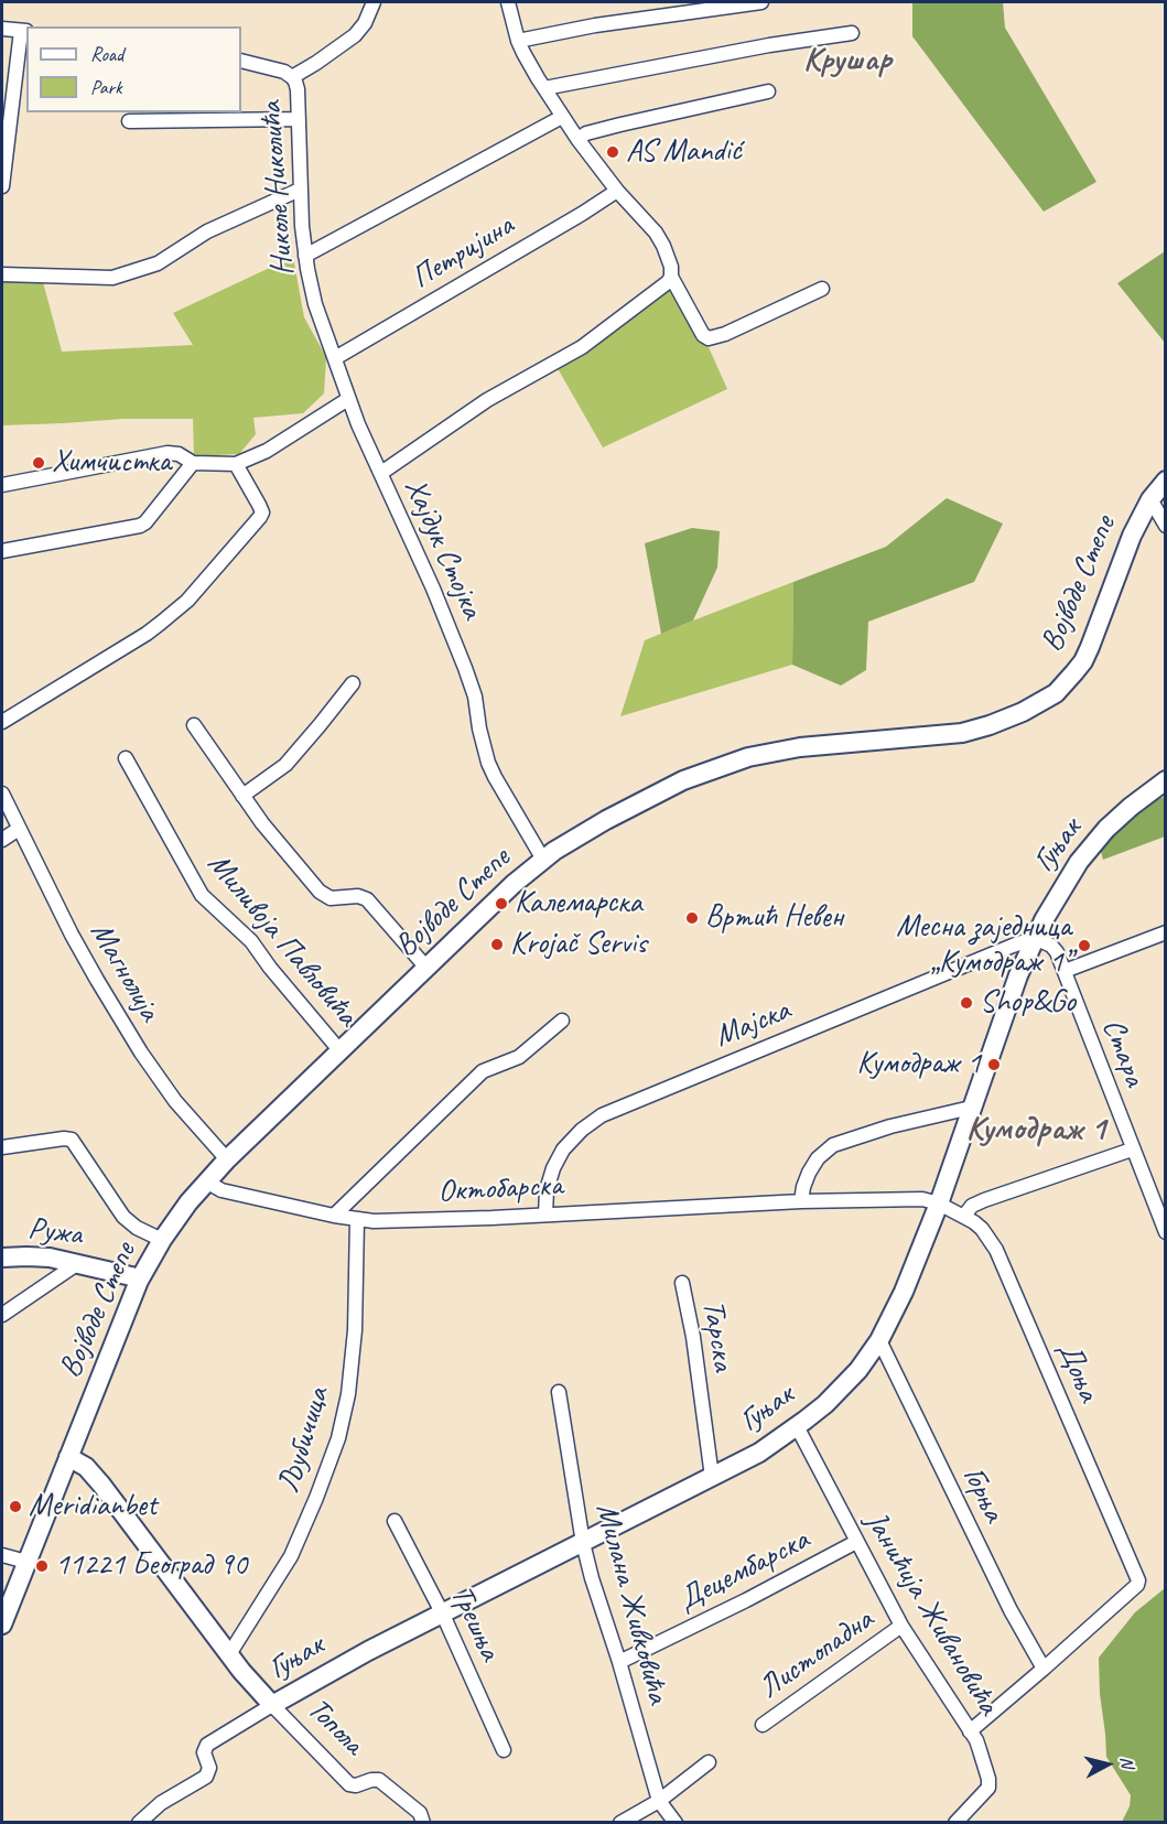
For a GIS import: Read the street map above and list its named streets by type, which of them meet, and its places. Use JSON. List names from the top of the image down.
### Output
{
  "streets": {
    "street": [
      "Николе Николића",
      "Петријина",
      "Хајдук Стојка",
      "Војводе Степе",
      "Гуњак",
      "Миливоја Павловића",
      "Магнолија",
      "Мајска",
      "Стара",
      "Октобарска",
      "Ружа",
      "Тарска",
      "Доња",
      "Љубичица",
      "Горња",
      "Децембарска",
      "Милана Живковића",
      "Јанићија Живановића",
      "Трешња",
      "Листопадна",
      "Топола"
    ]
  },
  "crossings": [
    ["Николе Николића", "Петријина"],
    ["Николе Николића", "Хајдук Стојка"],
    ["Хајдук Стојка", "Војводе Степе"],
    ["Војводе Степе", "Миливоја Павловића"],
    ["Војводе Степе", "Магнолија"],
    ["Војводе Степе", "Октобарска"],
    ["Војводе Степе", "Ружа"],
    ["Војводе Степе", "Топола"],
    ["Гуњак", "Мајска"],
    ["Гуњак", "Стара"],
    ["Гуњак", "Октобарска"],
    ["Гуњак", "Тарска"],
    ["Гуњак", "Доња"],
    ["Гуњак", "Горња"],
    ["Гуњак", "Милана Живковића"],
    ["Гуњак", "Јанићија Живановића"],
    ["Гуњак", "Трешња"],
    ["Гуњак", "Топола"],
    ["Мајска", "Стара"],
    ["Мајска", "Октобарска"],
    ["Октобарска", "Доња"],
    ["Октобарска", "Љубичица"],
    ["Доња", "Горња"],
    ["Љубичица", "Топола"],
    ["Децембарска", "Милана Живковића"],
    ["Децембарска", "Јанићија Живановића"],
    ["Јанићија Живановића", "Листопадна"]
  ],
  "districts": ["Крушар", "Кумодраж 1"],
  "places": [
    "AS Mandić",
    "Химчистка",
    "Калемарска",
    "Вртић Невен",
    "Krojač Servis",
    "Месна заједница „Кумодраж 1”",
    "Shop&Go",
    "Кумодраж 1",
    "Meridianbet",
    "11221 Београд 90"
  ],
  "legend": ["Road", "Park"],
  "north": "right"
}
